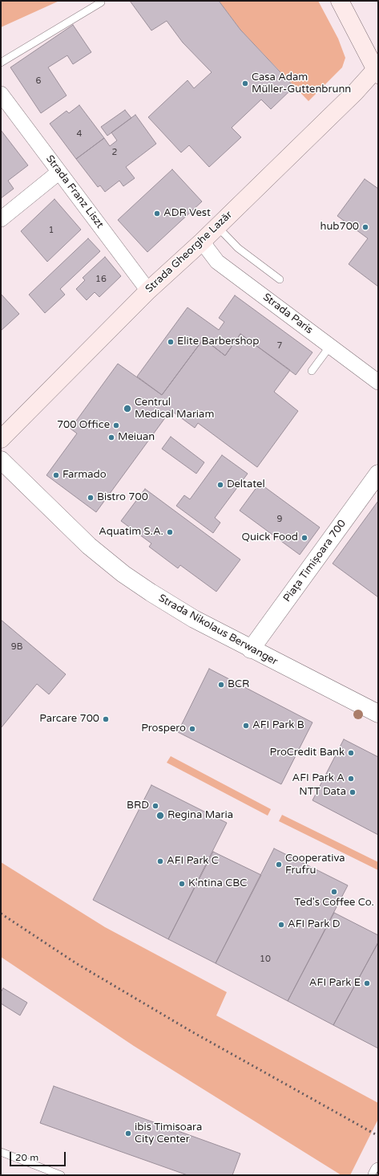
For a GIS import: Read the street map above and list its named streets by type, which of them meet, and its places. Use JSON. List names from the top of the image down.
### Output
{
  "streets": {
    "main road": ["Strada Gheorghe Lazăr"],
    "street": [
      "Strada Franz Liszt",
      "Strada Paris",
      "Piața Timișoara 700",
      "Strada Nikolaus Berwanger"
    ]
  },
  "crossings": [
    ["Strada Franz Liszt", "Strada Gheorghe Lazăr"],
    ["Strada Gheorghe Lazăr", "Strada Paris"],
    ["Piața Timișoara 700", "Strada Nikolaus Berwanger"]
  ],
  "places": [
    "Casa Adam Müller-Guttenbrunn",
    "ADR Vest",
    "hub700",
    "Elite Barbershop",
    "Centrul Medical Mariam",
    "700 Office",
    "Meiuan",
    "Farmado",
    "Deltatel",
    "Bistro 700",
    "Aquatim S.A.",
    "Quick Food",
    "BCR",
    "Parcare 700",
    "AFI Park B",
    "Prospero",
    "ProCredit Bank",
    "AFI Park A",
    "NTT Data",
    "BRD",
    "Regina Maria",
    "AFI Park C",
    "Cooperativa Frufru",
    "K'ntina CBC",
    "Ted's Coffee Co.",
    "AFI Park D",
    "AFI Park E",
    "ibis Timisoara City Center"
  ],
  "house_numbers": [
    "6",
    "4",
    "2",
    "1",
    "16",
    "7",
    "9",
    "9B",
    "10"
  ],
  "scale_bar": "20 m"
}
